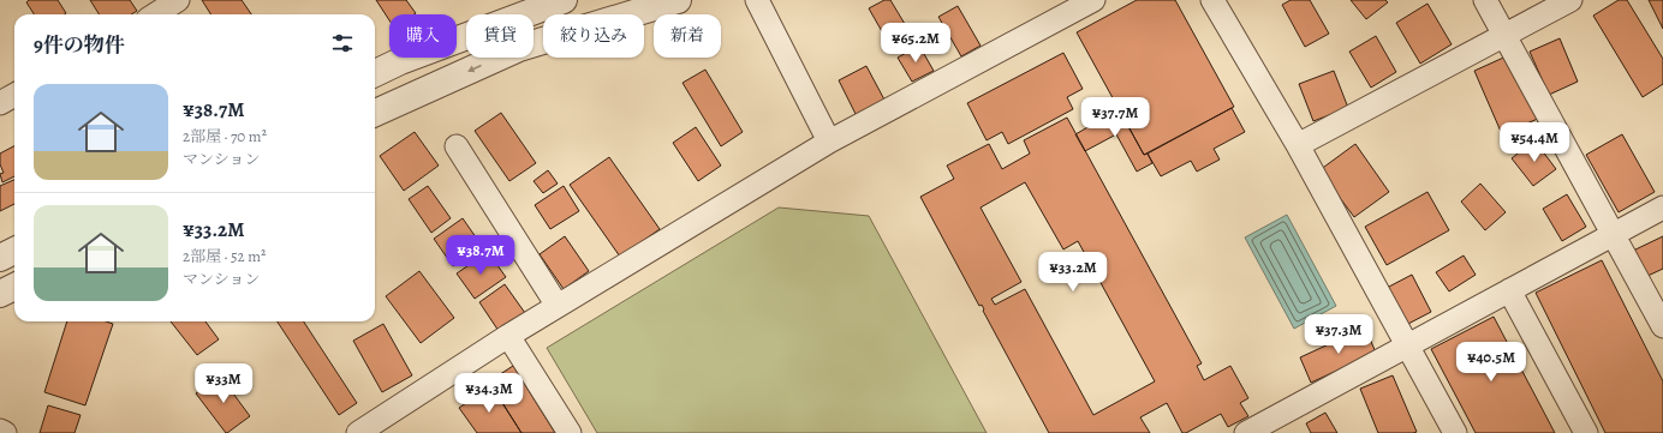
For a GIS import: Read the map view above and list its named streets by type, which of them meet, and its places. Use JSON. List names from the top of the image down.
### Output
{
  "page": {
    "chip": [
      "購入",
      "賃貸",
      "絞り込み",
      "新着"
    ],
    "heading": "9件の物件",
    "price": [
      "¥65.2M",
      "¥37.7M",
      "¥54.4M",
      "¥38.7M",
      "¥33.2M",
      "¥37.3M",
      "¥40.5M",
      "¥33M",
      "¥34.3M"
    ],
    "list": [
      {
        "name": "¥38.7M",
        "note": "2部屋 · 70 m² · マンション"
      },
      {
        "name": "¥33.2M",
        "note": "2部屋 · 52 m² · マンション"
      }
    ]
  }
}
